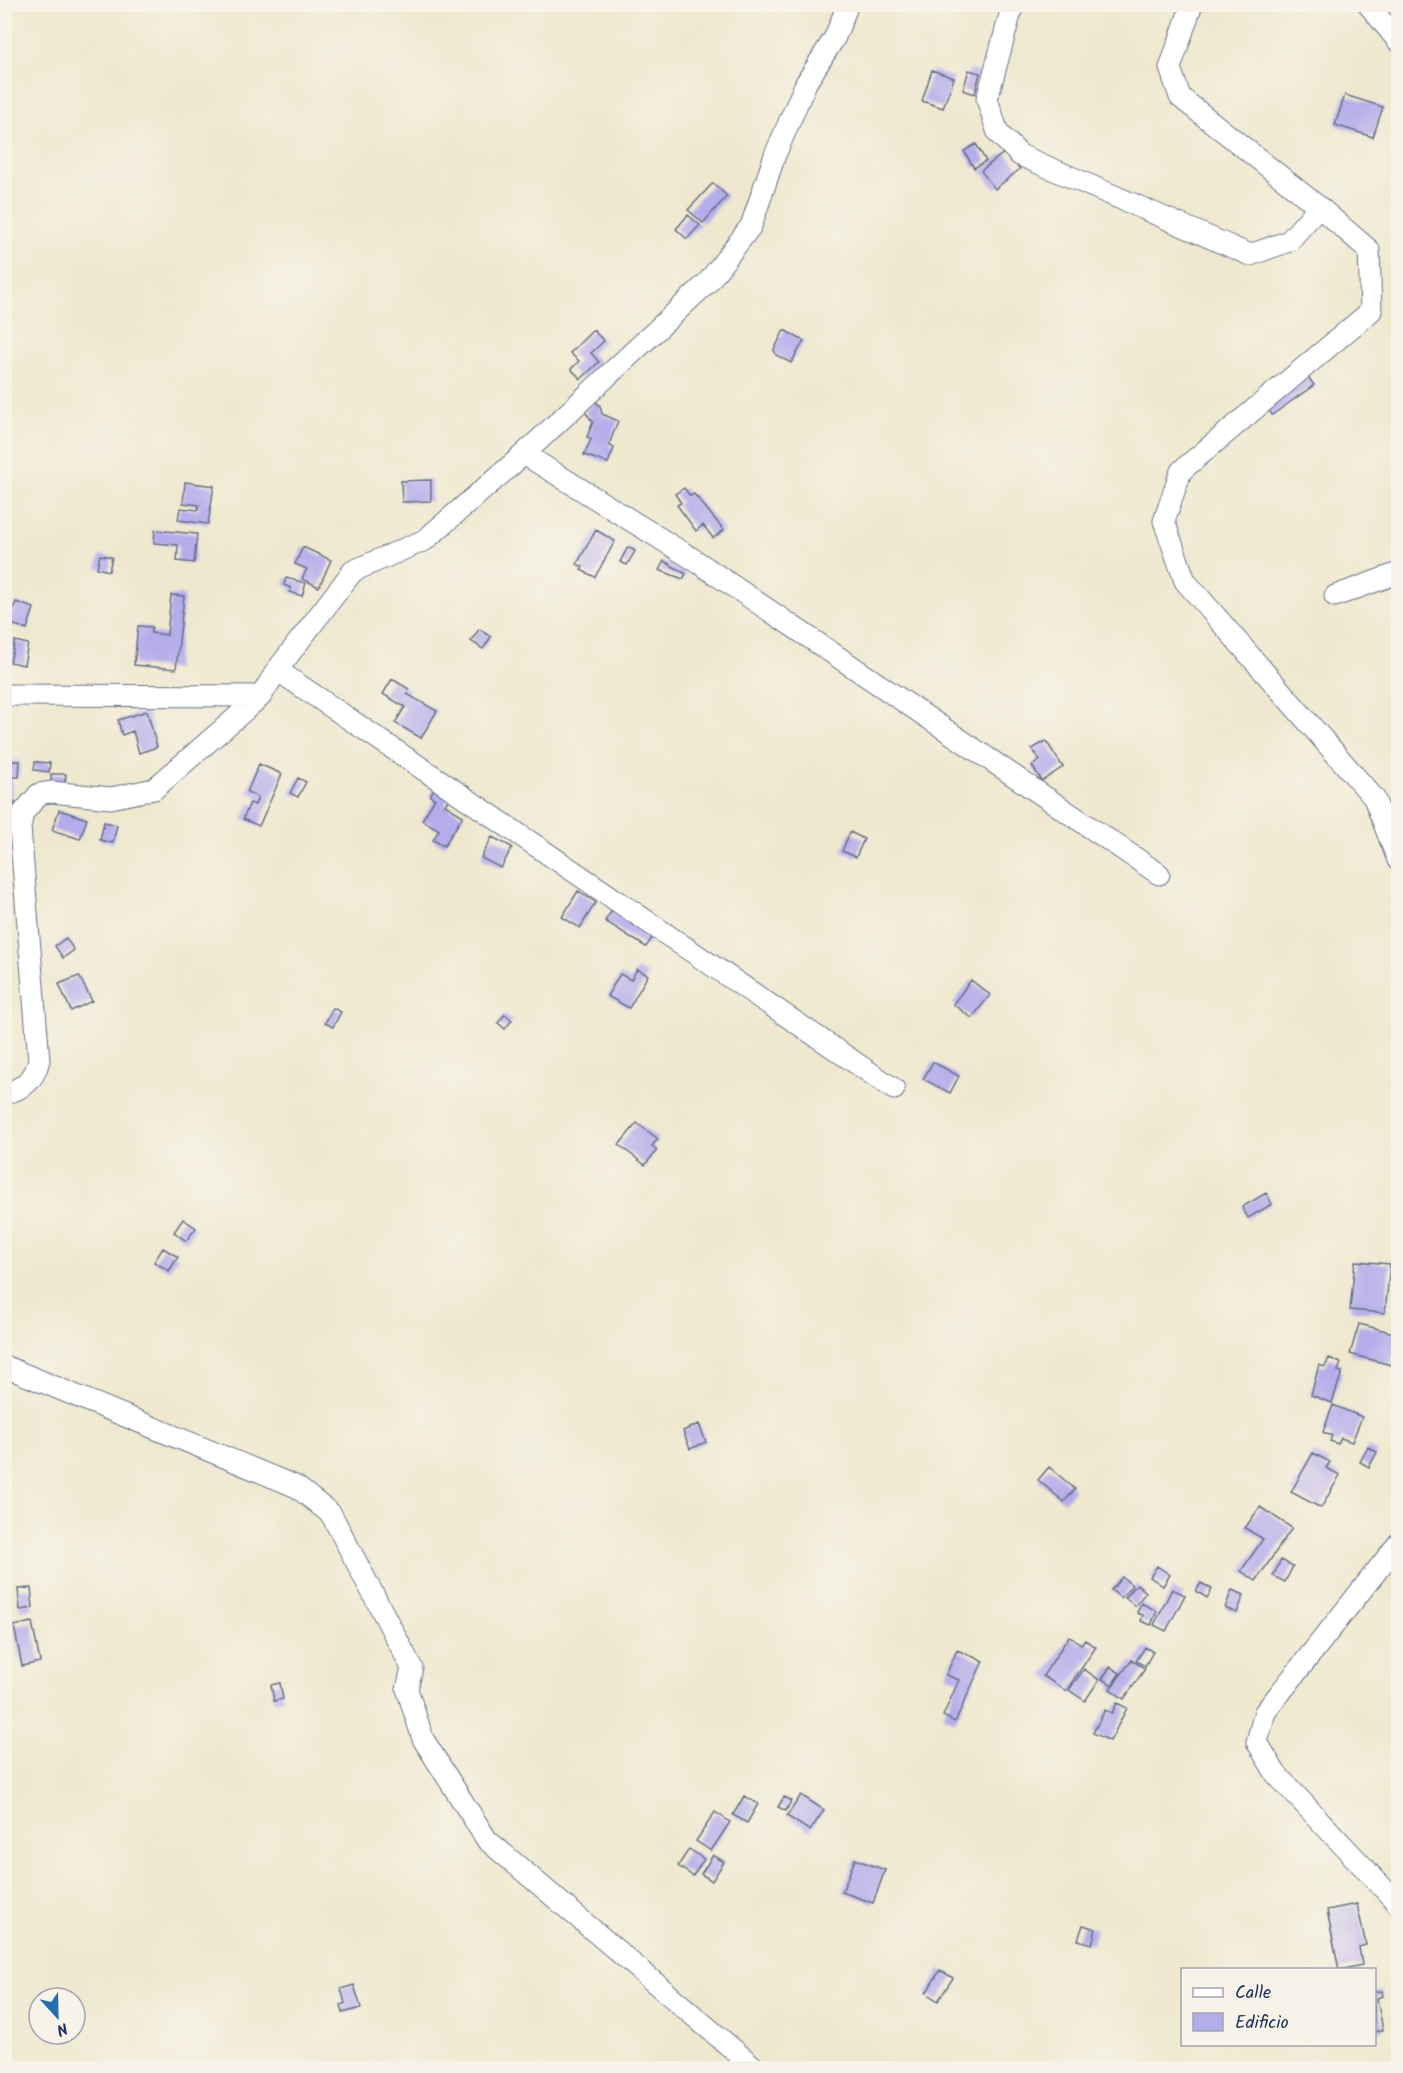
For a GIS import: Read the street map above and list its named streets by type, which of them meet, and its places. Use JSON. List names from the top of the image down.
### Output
{
  "legend": ["Calle", "Edificio"],
  "north": "bottom"
}
